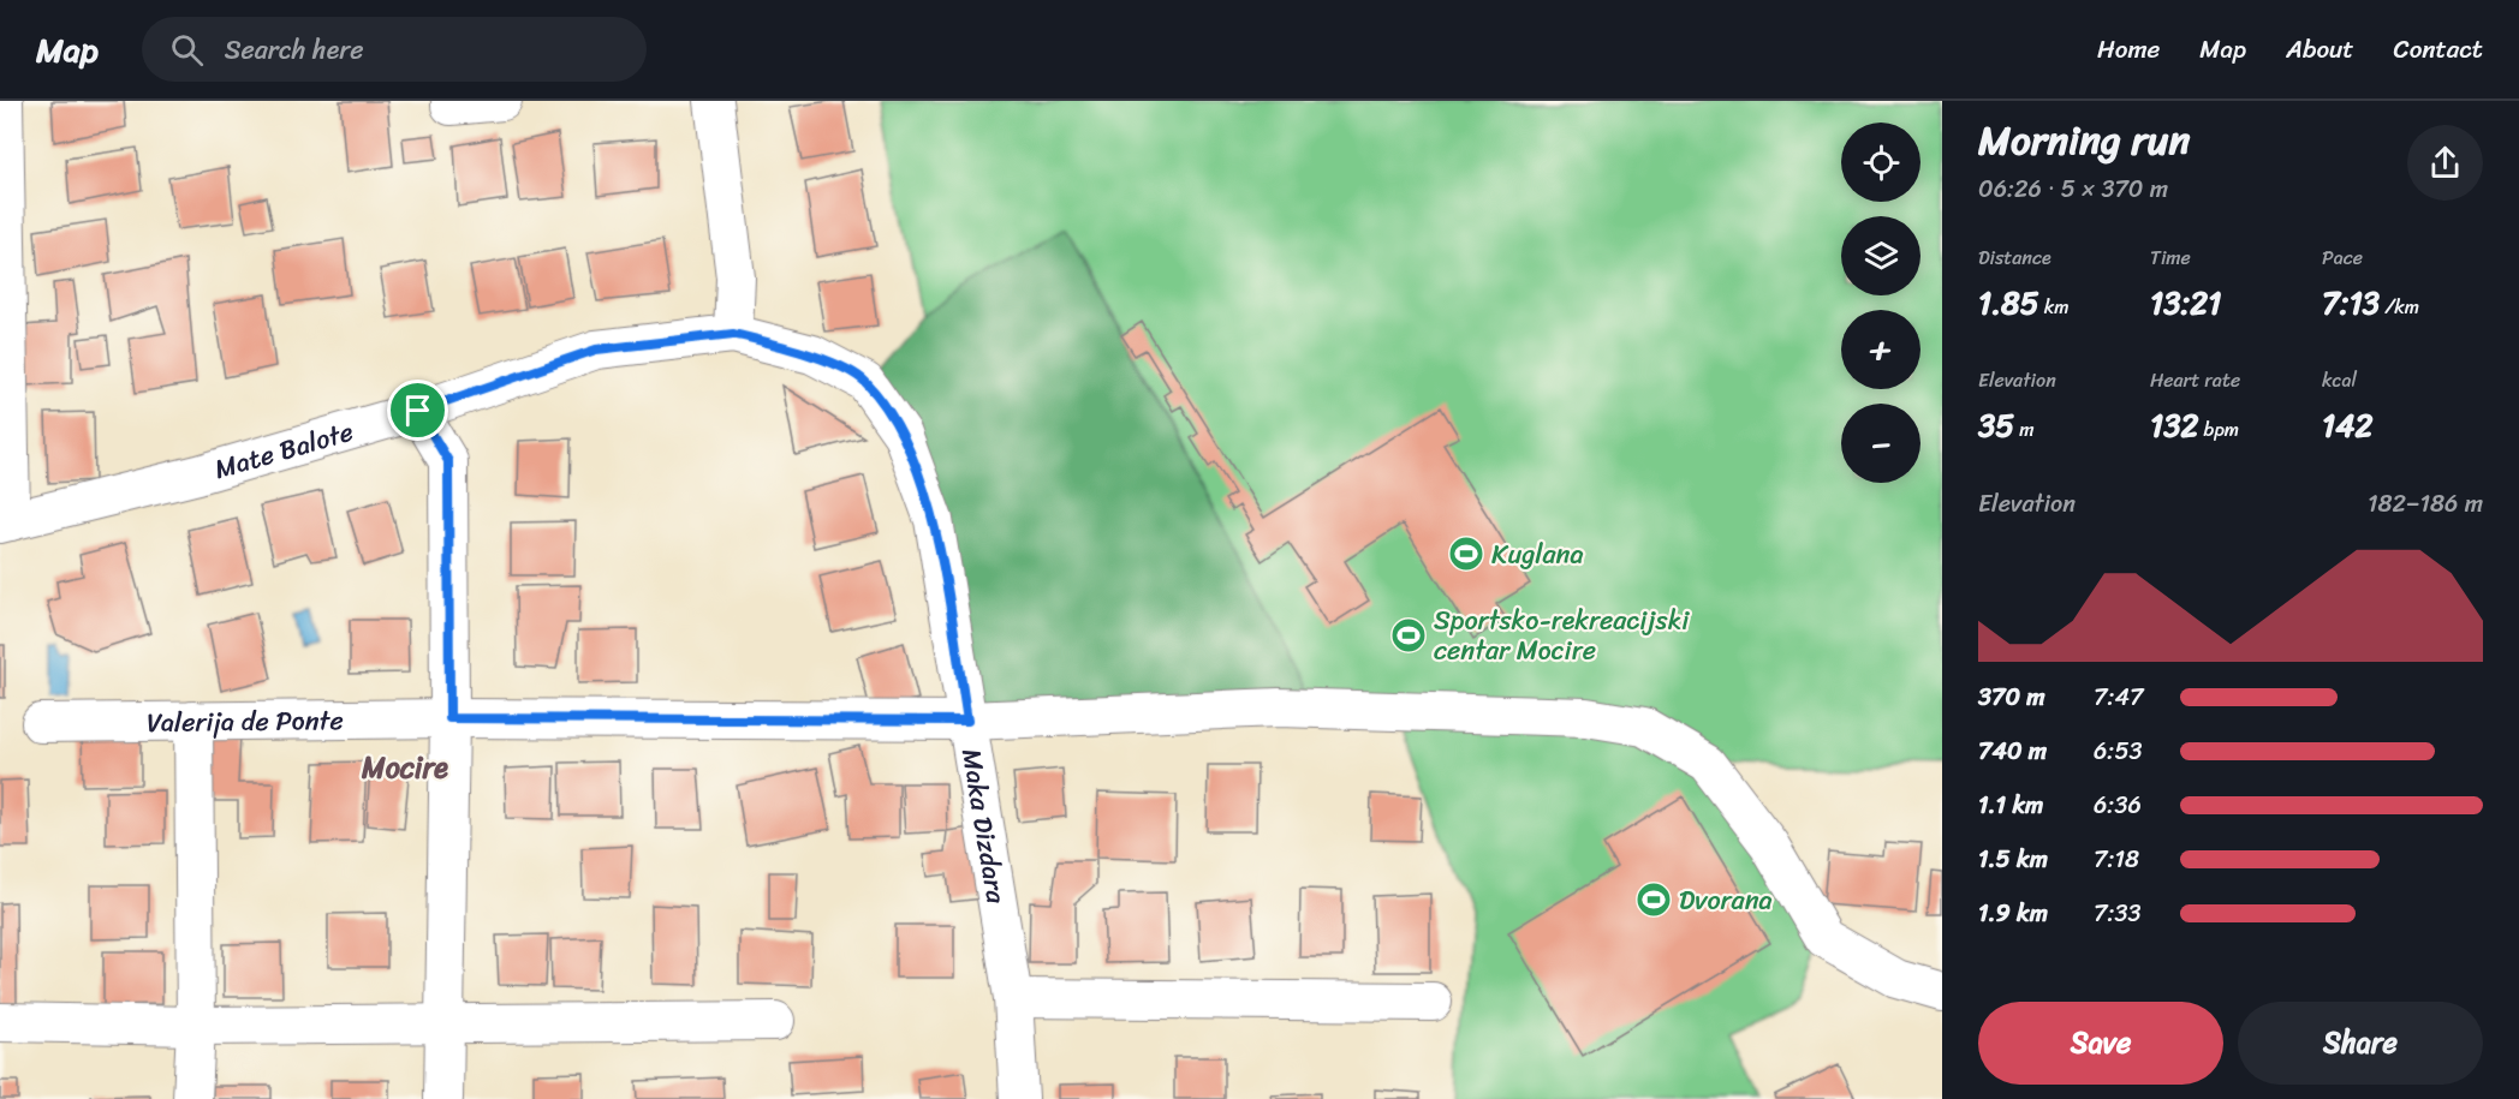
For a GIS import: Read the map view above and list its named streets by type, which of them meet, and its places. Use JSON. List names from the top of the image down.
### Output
{
  "streets": {
    "street": ["Mate Balote", "Valerija de Ponte", "Maka Dizdara"]
  },
  "crossings": [
    ["Mate Balote", "Maka Dizdara"],
    ["Valerija de Ponte", "Maka Dizdara"]
  ],
  "districts": ["Mocire"],
  "places": {
    "sports": ["Kuglana", "Sportsko-rekreacijski centar Mocire", "Dvorana"]
  },
  "page": {
    "header": "Map",
    "search": "Search here",
    "nav": [
      "Home",
      "Map",
      "About",
      "Contact"
    ],
    "heading": ["Morning run", "06:26 · 5 × 370 m"],
    "map_buttons": ["+", "−"],
    "stats": [
      ["Distance", "1.85 km"],
      ["Time", "13:21"],
      ["Pace", "7:13 /km"],
      ["Elevation", "35 m"],
      ["Heart rate", "132 bpm"],
      ["kcal", "142"]
    ],
    "chart": ["Elevation", "182–186 m"],
    "list": [
      {
        "name": "370 m",
        "note": "7:47"
      },
      {
        "name": "740 m",
        "note": "6:53"
      },
      {
        "name": "1.1 km",
        "note": "6:36"
      },
      {
        "name": "1.5 km",
        "note": "7:18"
      },
      {
        "name": "1.9 km",
        "note": "7:33"
      }
    ],
    "buttons": ["Save", "Share"]
  }
}
